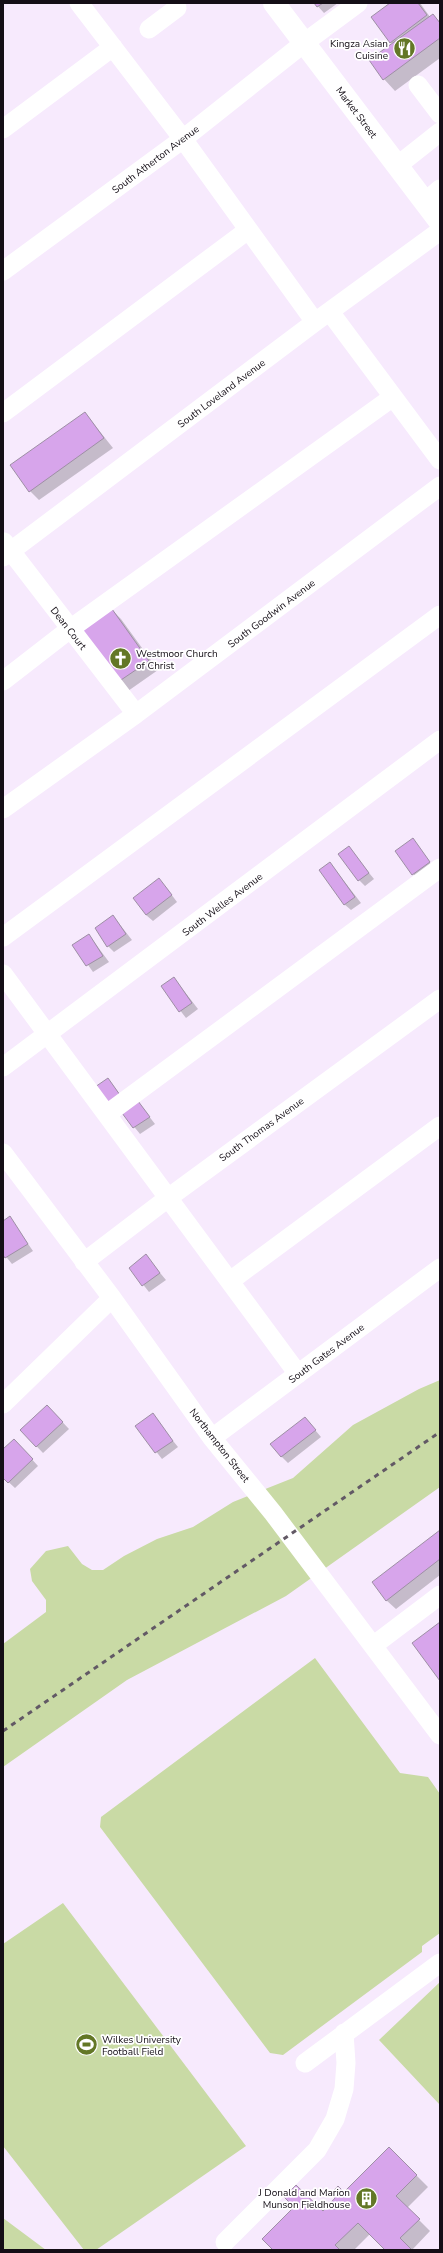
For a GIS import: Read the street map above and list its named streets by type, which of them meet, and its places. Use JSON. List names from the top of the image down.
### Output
{
  "streets": {
    "main road": ["Market Street"],
    "street": [
      "South Atherton Avenue",
      "South Loveland Avenue",
      "South Goodwin Avenue",
      "Dean Court",
      "South Welles Avenue",
      "South Thomas Avenue",
      "South Gates Avenue",
      "Northampton Street"
    ]
  },
  "crossings": [
    ["Market Street", "South Atherton Avenue"],
    ["South Loveland Avenue", "Dean Court"],
    ["South Goodwin Avenue", "Dean Court"],
    ["South Thomas Avenue", "Northampton Street"],
    ["South Gates Avenue", "Northampton Street"]
  ],
  "places": {
    "restaurant": ["Kingza Asian Cuisine"],
    "church": ["Westmoor Church of Christ"],
    "sports": ["Wilkes University Football Field"],
    "building": ["J Donald and Marion Munson Fieldhouse"]
  }
}
